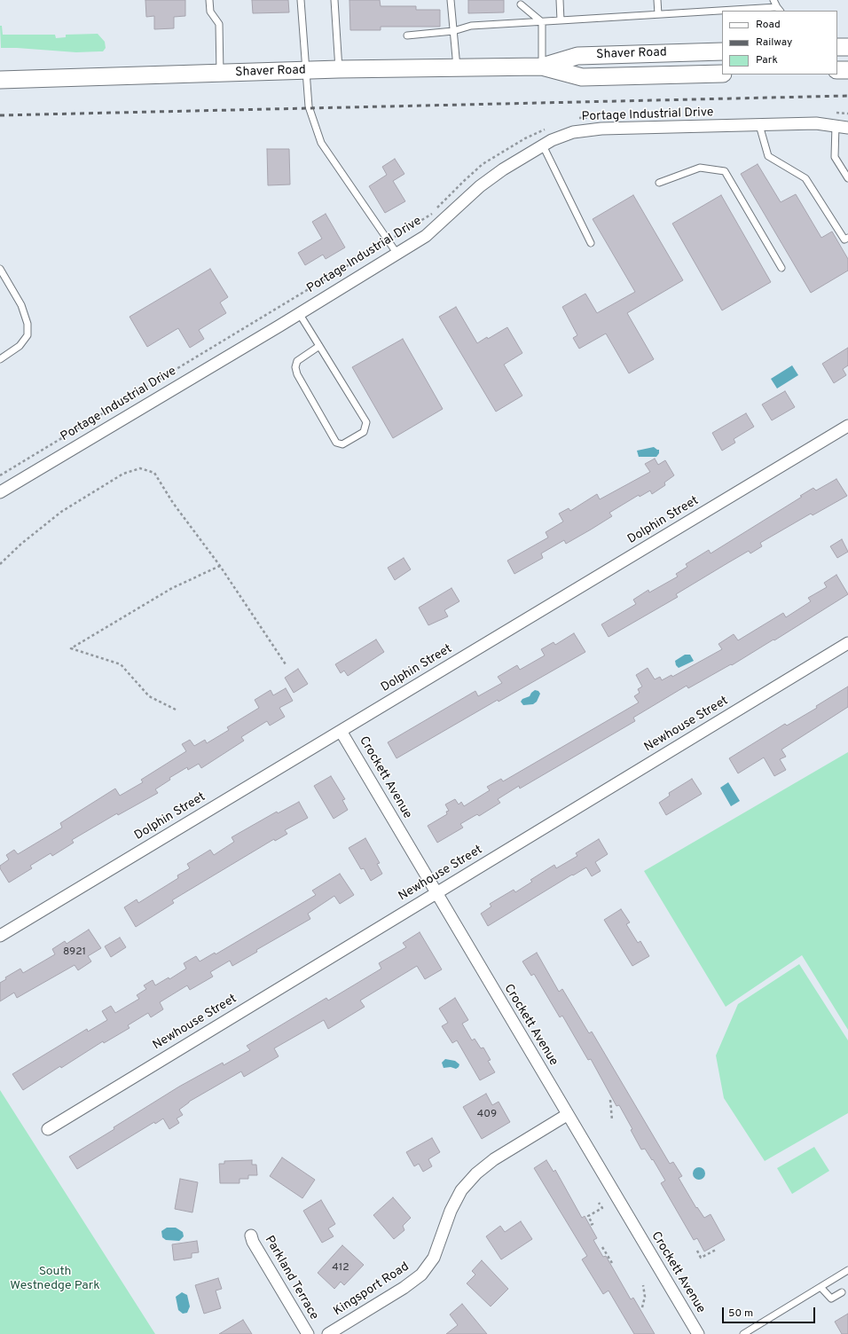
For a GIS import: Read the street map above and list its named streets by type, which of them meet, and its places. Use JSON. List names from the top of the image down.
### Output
{
  "streets": {
    "main road": ["Shaver Road"],
    "street": [
      "Portage Industrial Drive",
      "Dolphin Street",
      "Newhouse Street",
      "Crockett Avenue",
      "Parkland Terrace",
      "Kingsport Road"
    ]
  },
  "crossings": [
    ["Dolphin Street", "Crockett Avenue"],
    ["Newhouse Street", "Crockett Avenue"],
    ["Crockett Avenue", "Kingsport Road"]
  ],
  "parks": ["South Westnedge Park"],
  "house_numbers": ["8921", "409", "412"],
  "legend": ["Road", "Railway", "Park"],
  "scale_bar": "50 m"
}
